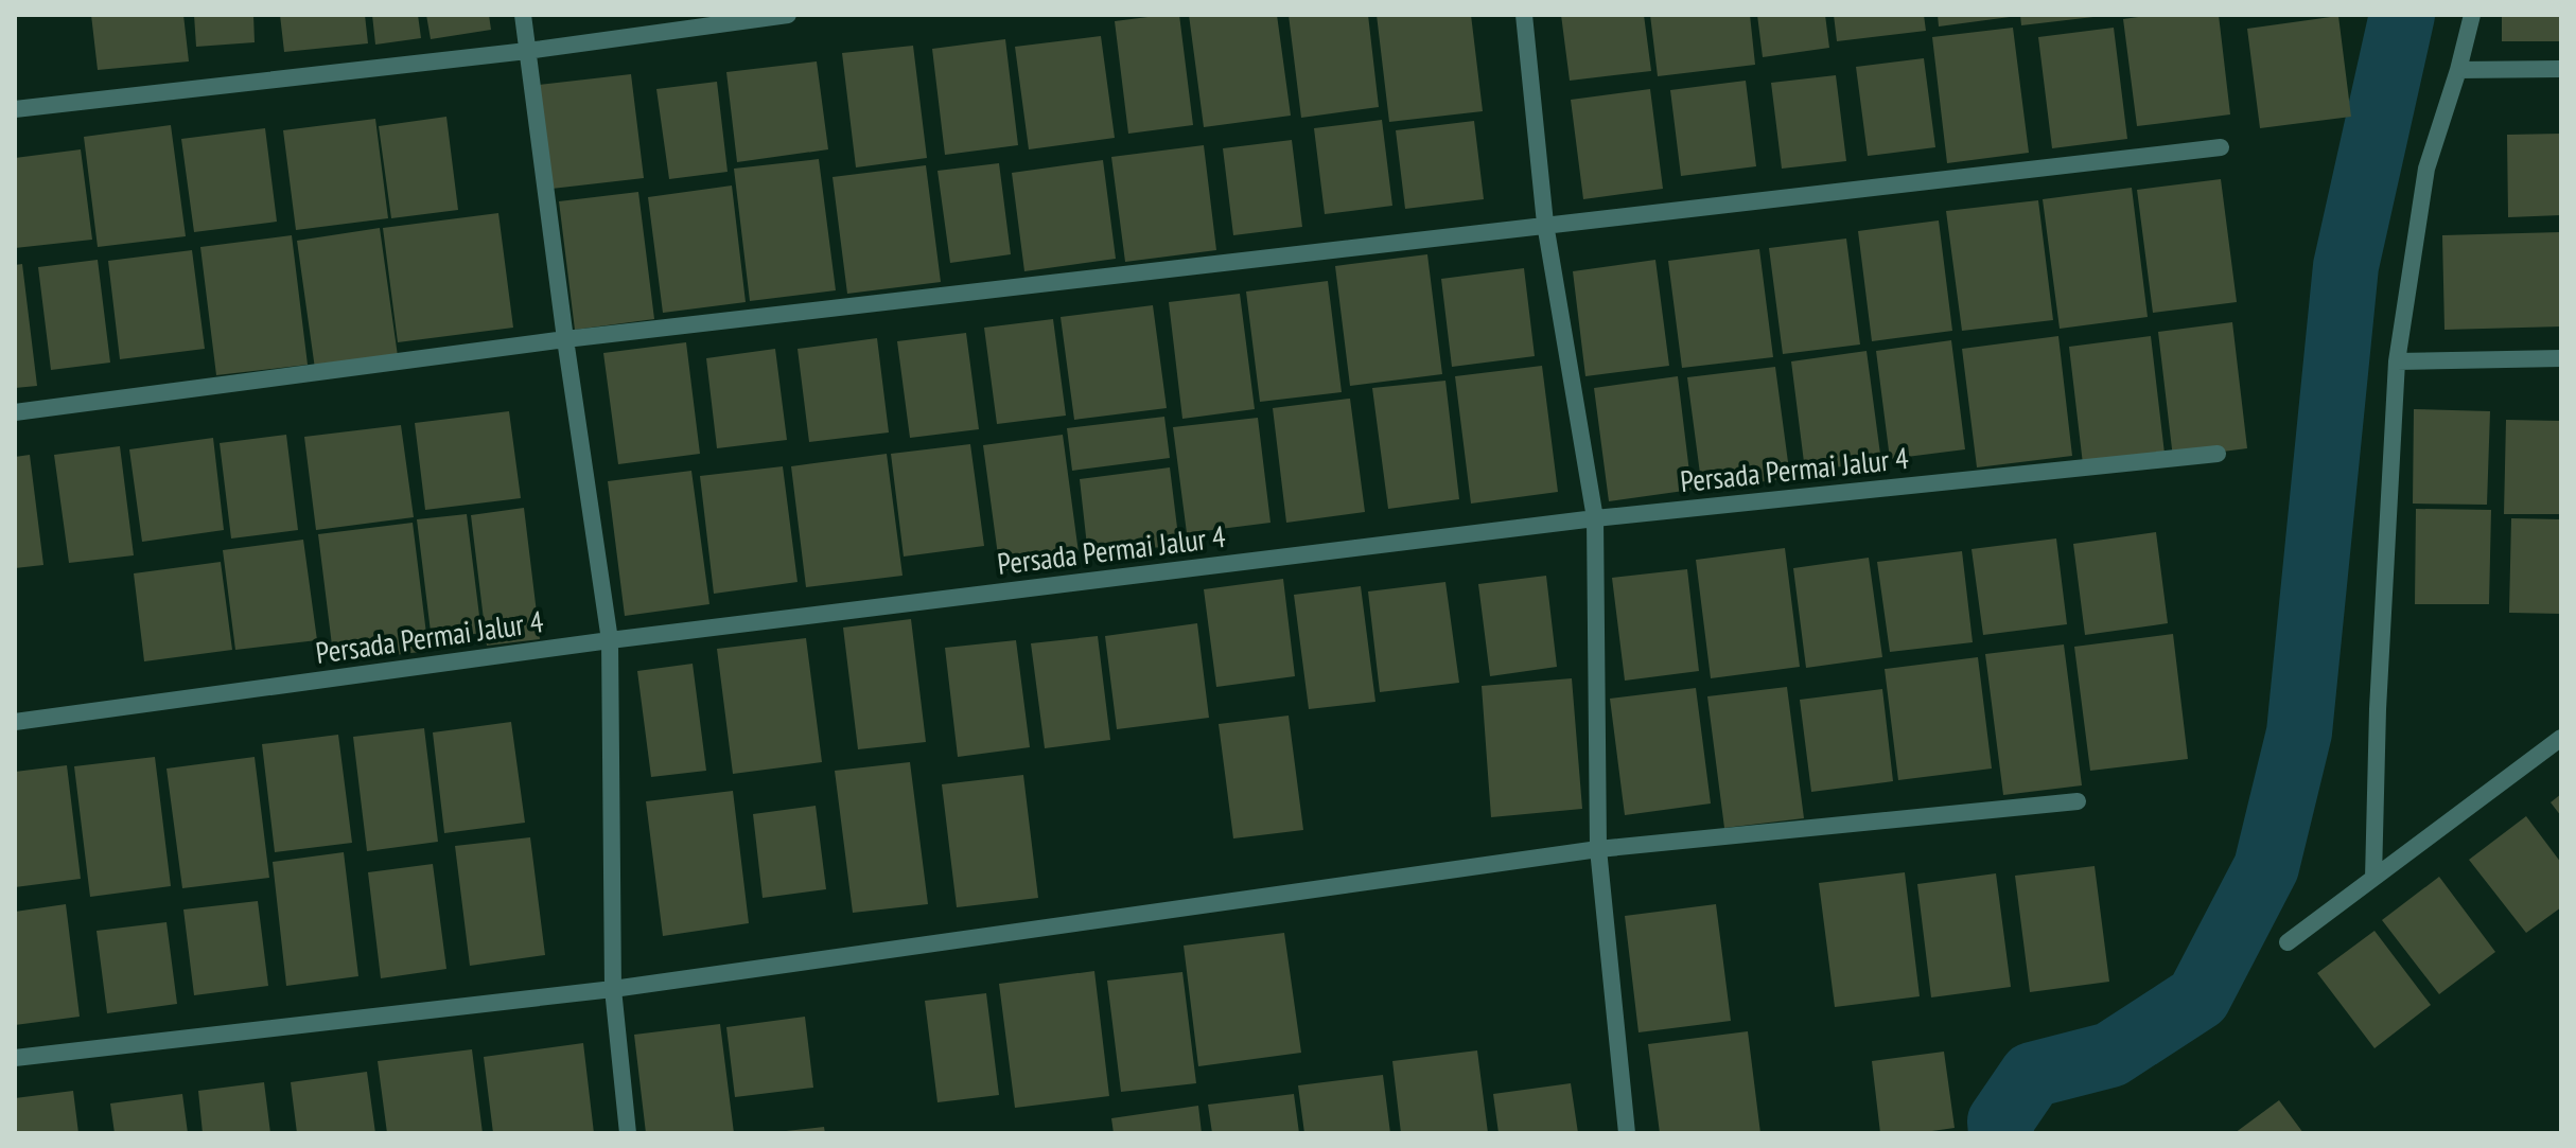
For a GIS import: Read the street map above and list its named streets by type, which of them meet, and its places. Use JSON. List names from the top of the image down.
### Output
{
  "streets": {
    "street": ["Persada Permai Jalur 4"]
  }
}
